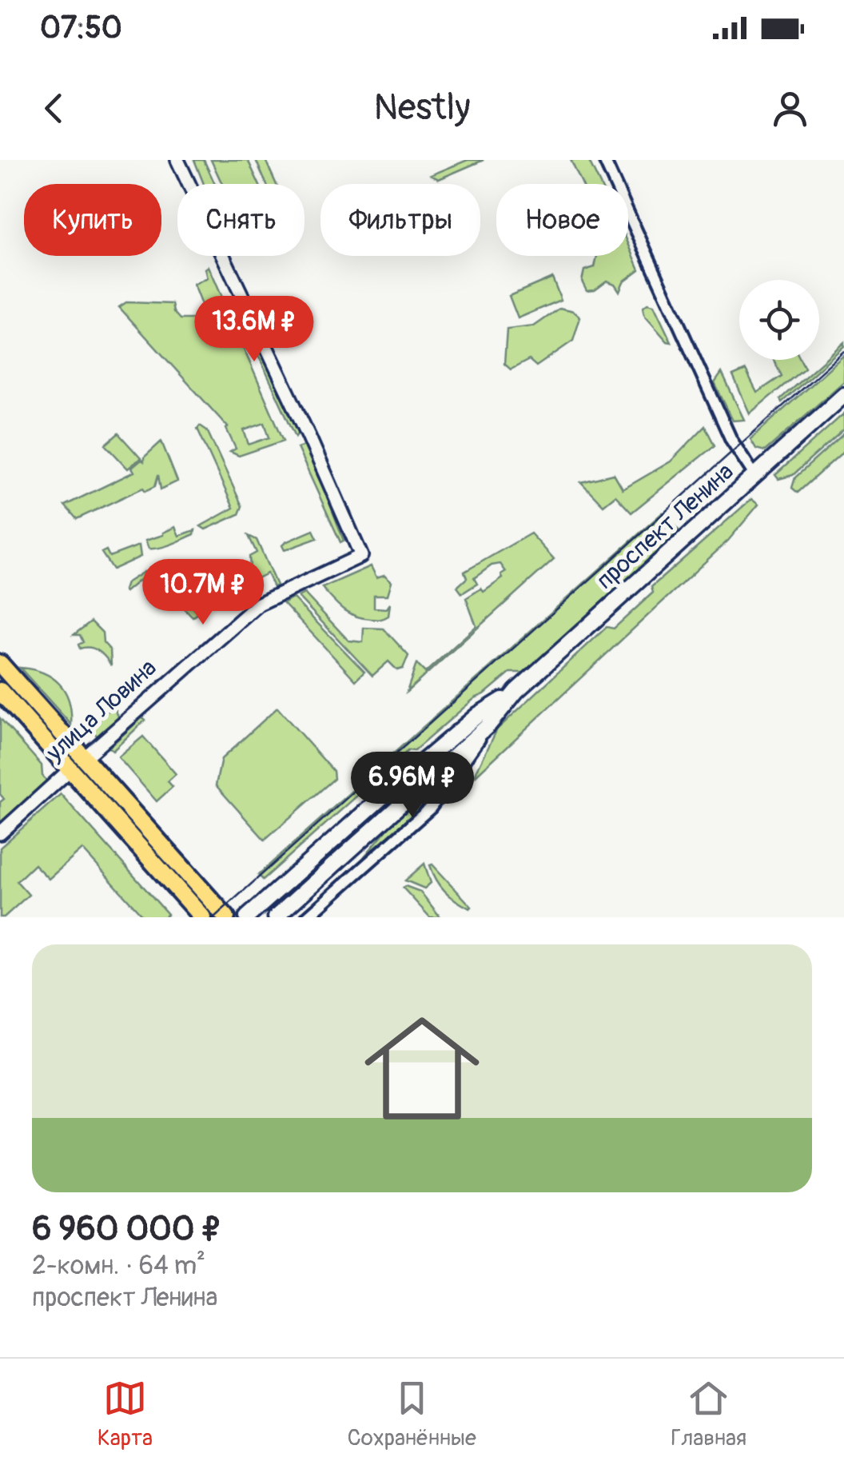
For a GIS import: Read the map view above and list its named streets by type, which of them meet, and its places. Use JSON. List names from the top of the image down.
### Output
{
  "streets": {
    "main road": ["проспект Ленина", "улица Ловина"]
  },
  "page": {
    "status": "07:50",
    "header": "Nestly",
    "chip": [
      "Купить",
      "Снять",
      "Фильтры",
      "Новое"
    ],
    "price": ["13.6M ₽", "10.7M ₽", "6.96M ₽"],
    "list": [
      {
        "name": "6 960 000 ₽",
        "note": "2-комн. · 64 m² · проспект Ленина"
      }
    ],
    "tabs": ["Карта", "Сохранённые", "Главная"]
  }
}
